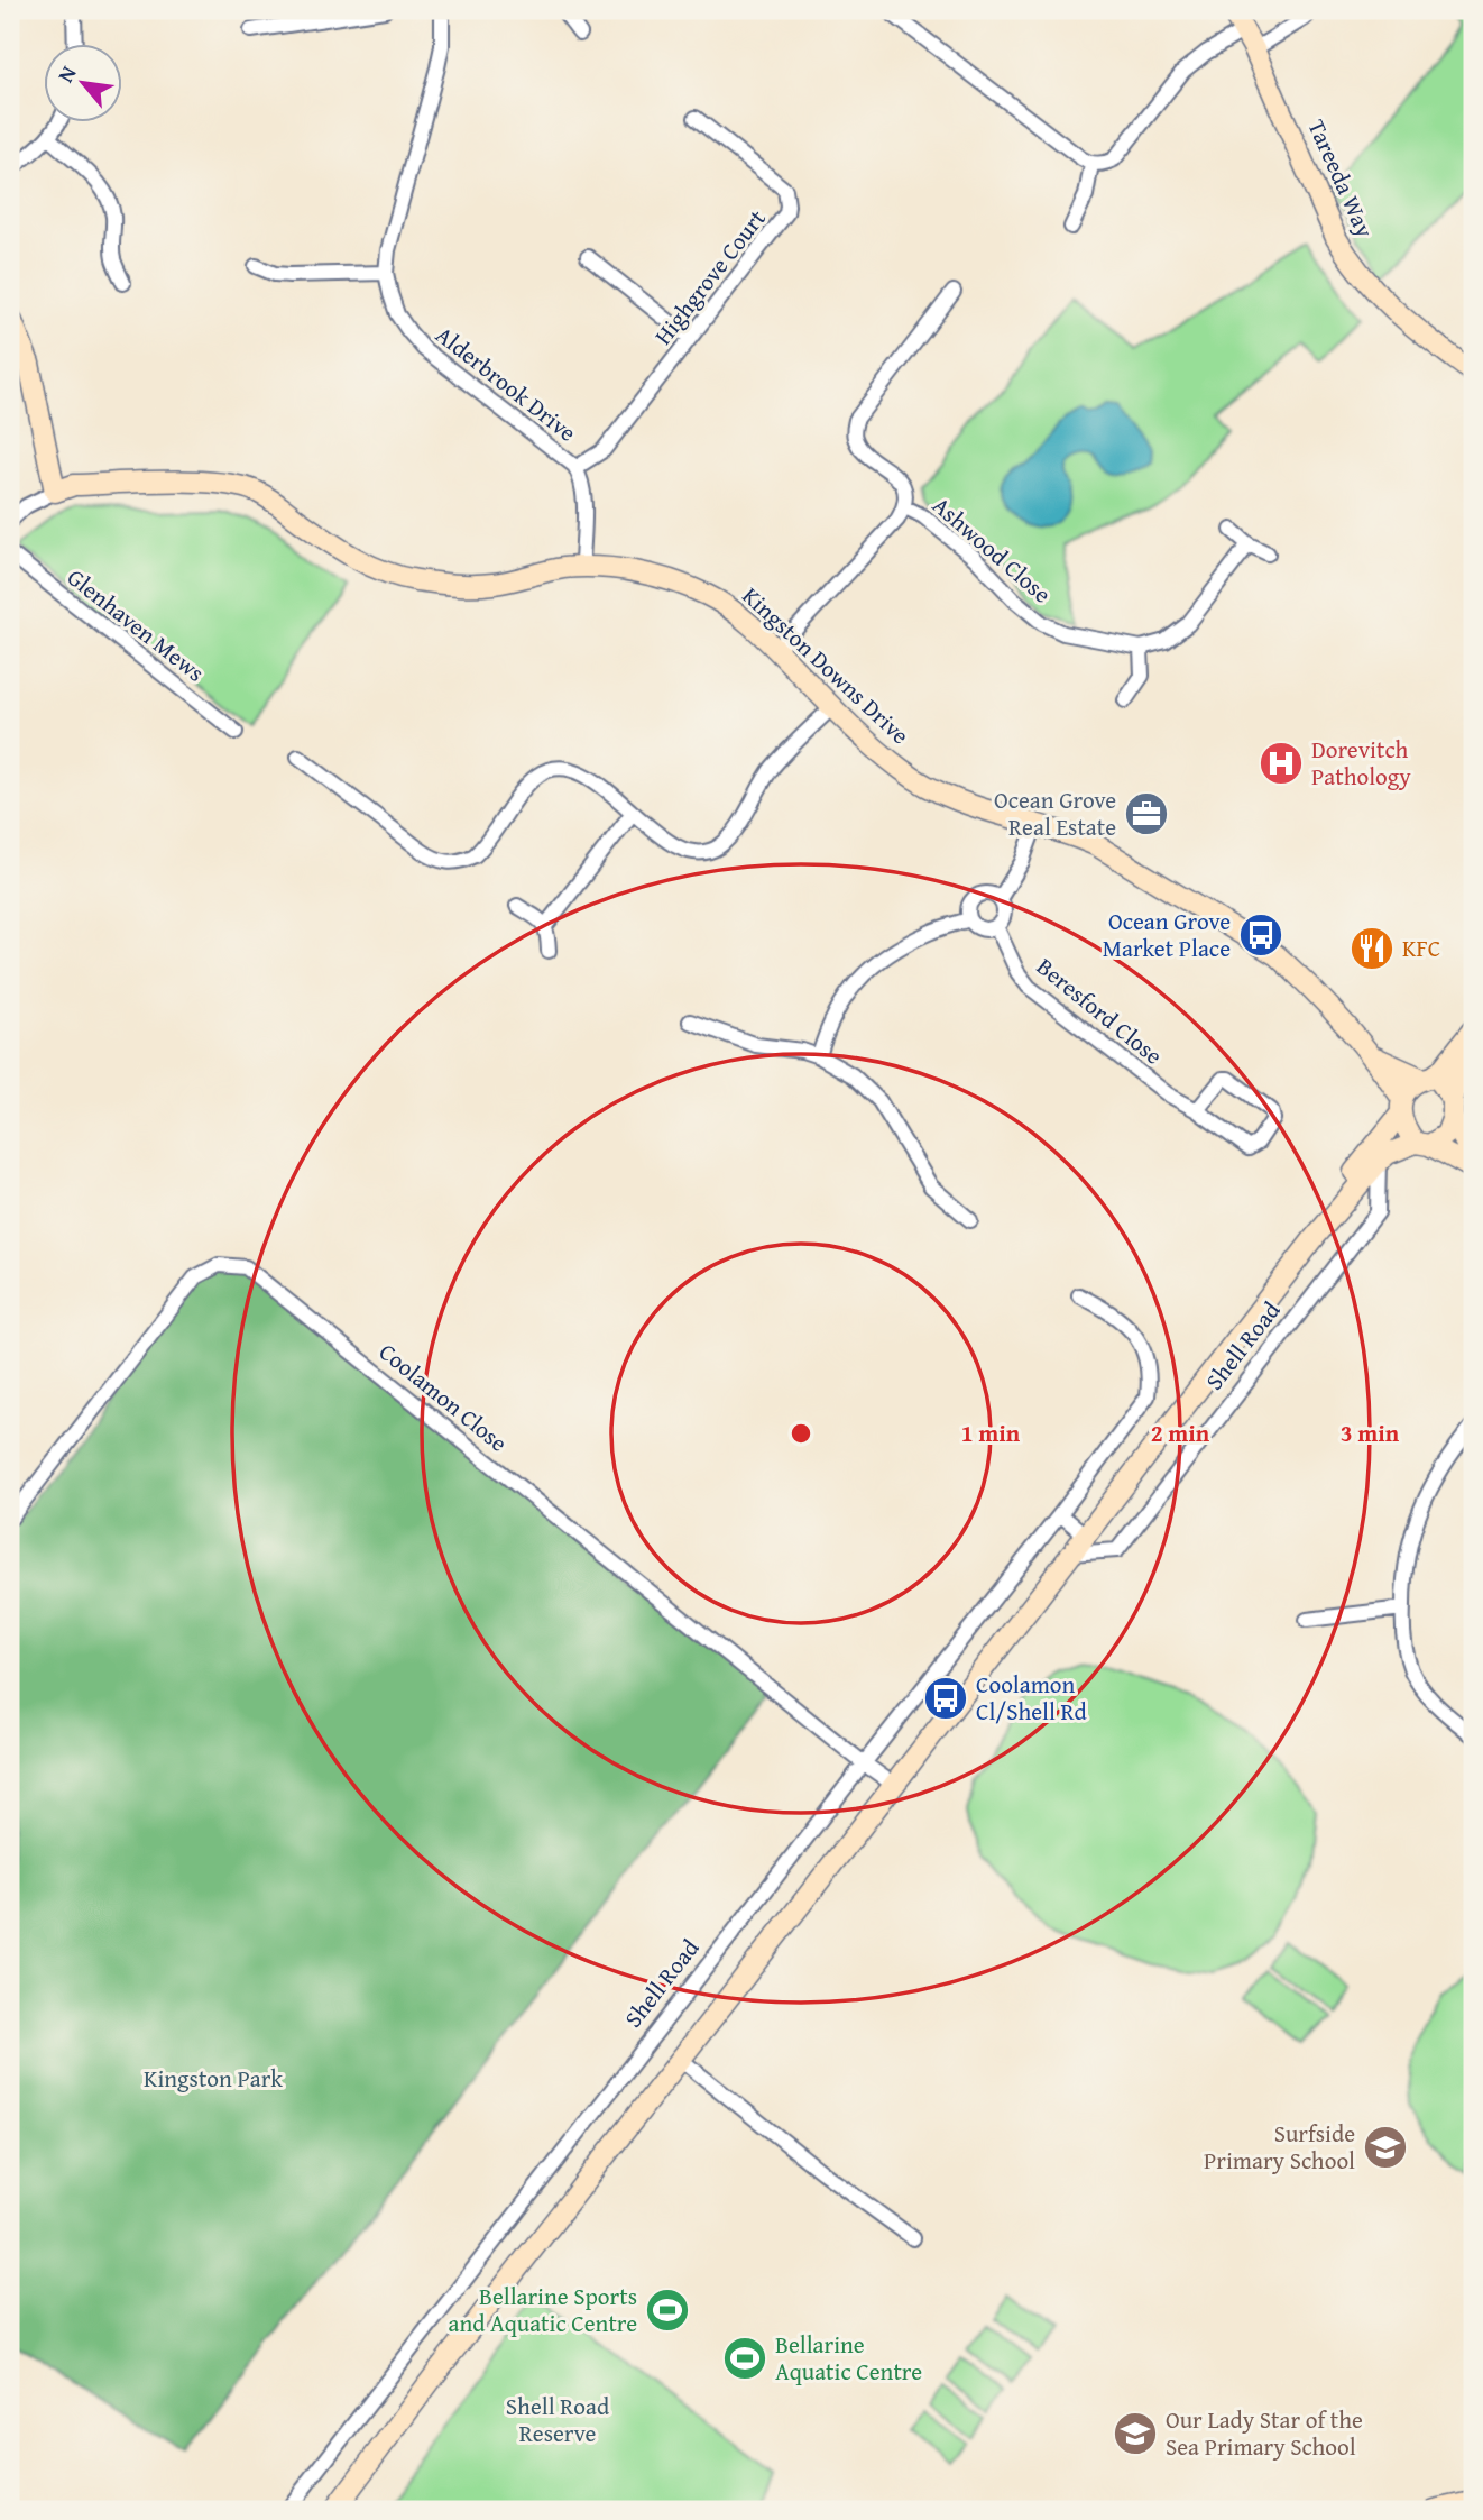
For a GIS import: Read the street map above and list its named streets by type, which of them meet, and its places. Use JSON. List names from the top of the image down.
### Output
{
  "streets": {
    "street": [
      "Tareeda Way",
      "Highgrove Court",
      "Alderbrook Drive",
      "Ashwood Close",
      "Glenhaven Mews",
      "Kingston Downs Drive",
      "Beresford Close",
      "Shell Road",
      "Coolamon Close"
    ]
  },
  "crossings": [
    ["Highgrove Court", "Alderbrook Drive"],
    ["Alderbrook Drive", "Kingston Downs Drive"],
    ["Kingston Downs Drive", "Shell Road"],
    ["Shell Road", "Coolamon Close"]
  ],
  "parks": ["Kingston Park", "Shell Road Reserve"],
  "places": {
    "hospital": ["Dorevitch Pathology"],
    "office": ["Ocean Grove Real Estate"],
    "bus stop": ["Ocean Grove Market Place", "Coolamon Cl/Shell Rd"],
    "restaurant": ["KFC"],
    "school or university": ["Surfside Primary School", "Our Lady Star of the Sea Primary School"],
    "sports": ["Bellarine Sports and Aquatic Centre", "Bellarine Aquatic Centre"]
  },
  "north": "top left",
  "rings": ["1 min", "2 min", "3 min"]
}
